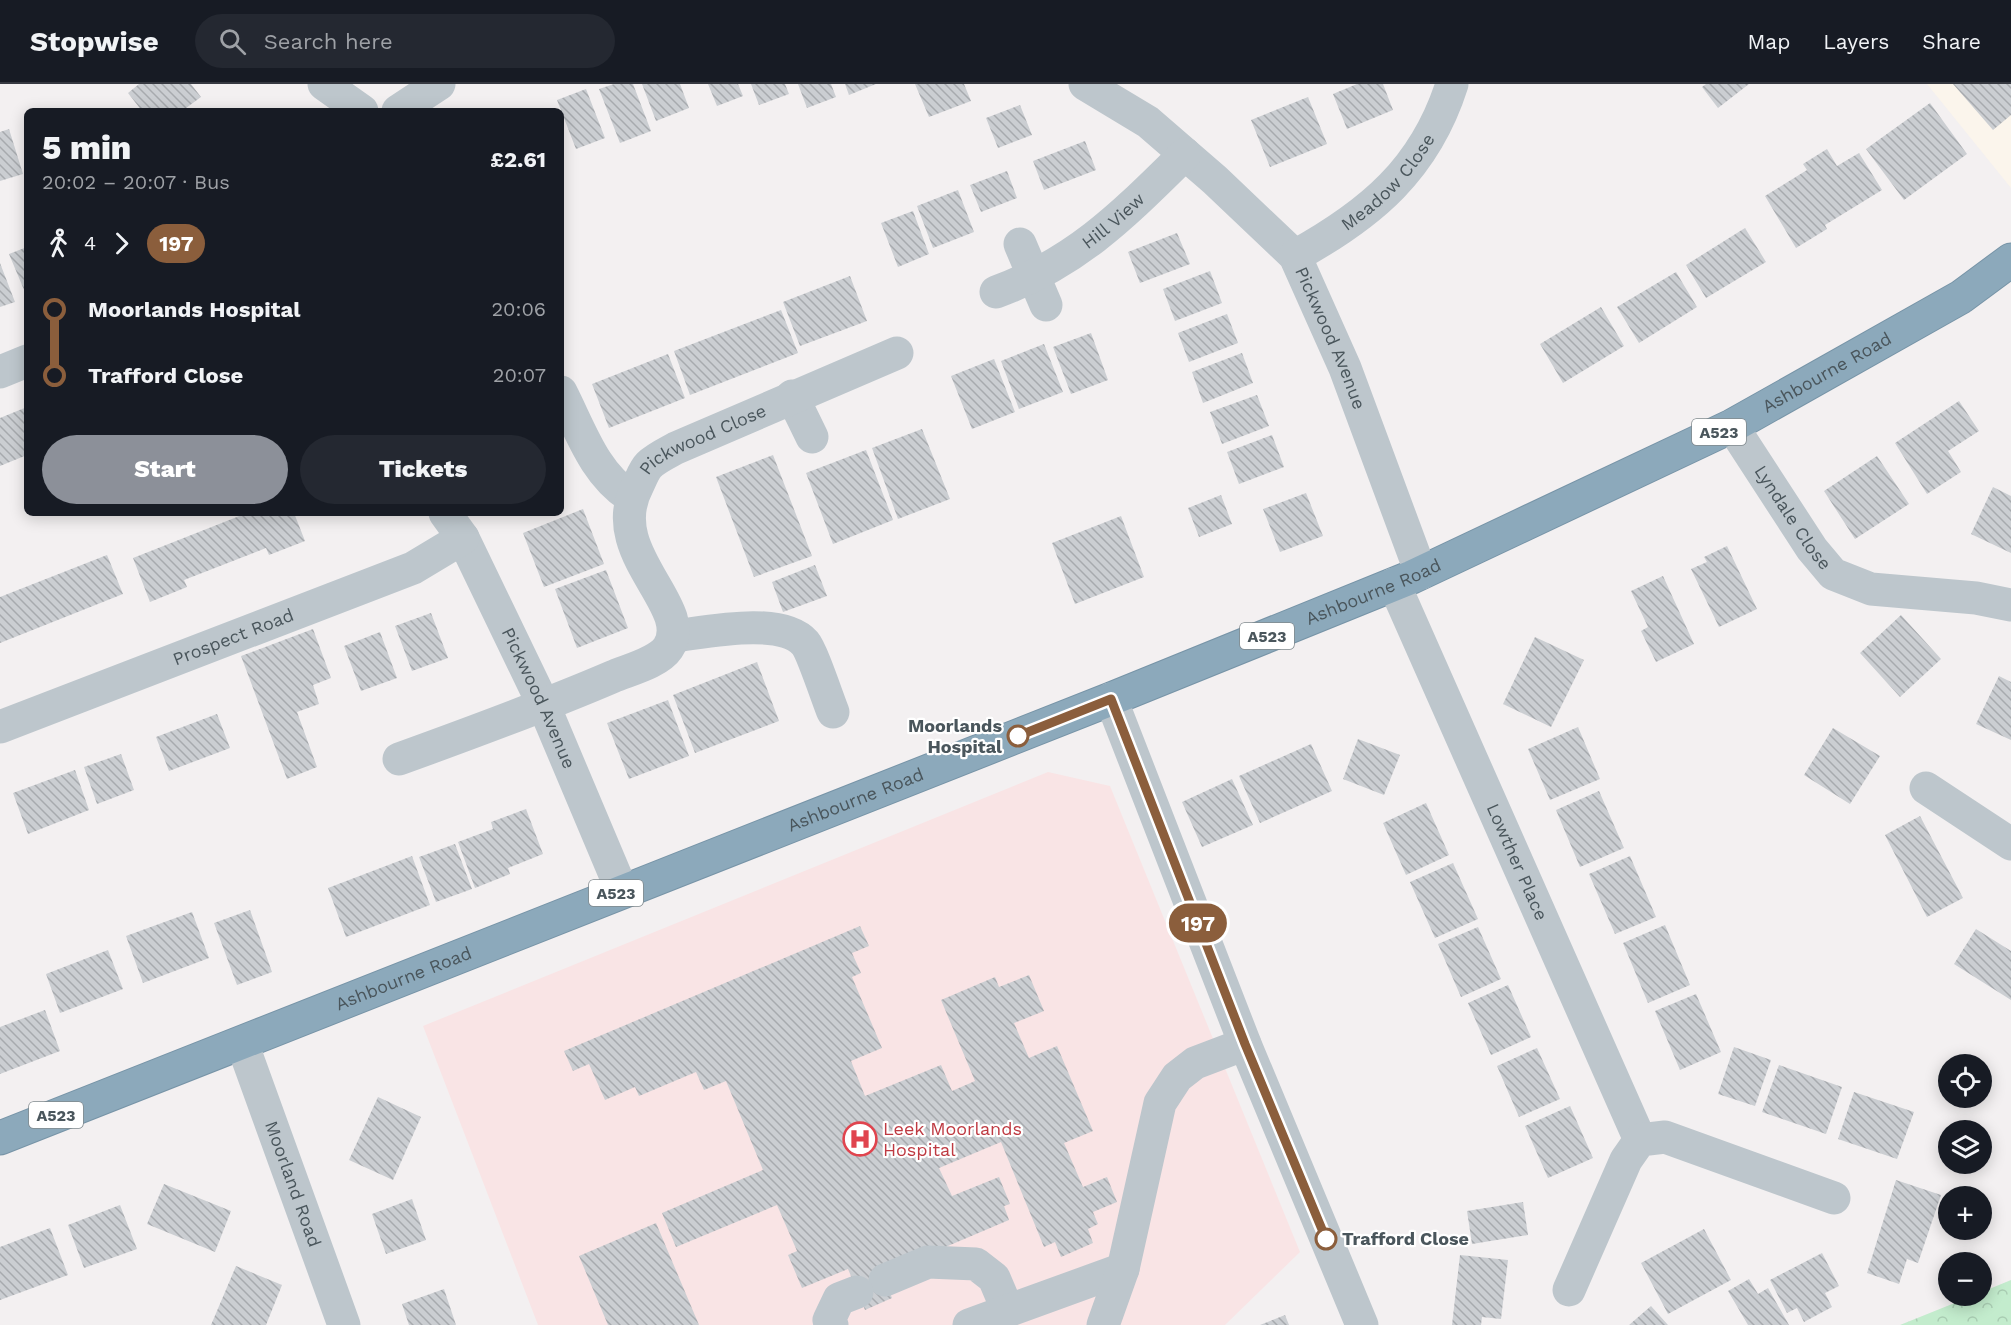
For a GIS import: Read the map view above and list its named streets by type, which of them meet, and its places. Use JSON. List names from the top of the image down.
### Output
{
  "streets": {
    "highway": ["Ashbourne Road", "A523"],
    "street": [
      "Meadow Close",
      "Hill View",
      "Pickwood Avenue",
      "Pickwood Close",
      "Lyndale Close",
      "Prospect Road",
      "Lowther Place",
      "Moorland Road"
    ]
  },
  "crossings": [
    ["Meadow Close", "Pickwood Avenue"],
    ["Hill View", "Pickwood Avenue"],
    ["Pickwood Avenue", "Ashbourne Road"],
    ["Pickwood Avenue", "Prospect Road"],
    ["Pickwood Avenue", "Lowther Place"],
    ["Ashbourne Road", "Lyndale Close"],
    ["Ashbourne Road", "Lowther Place"],
    ["Ashbourne Road", "Moorland Road"]
  ],
  "places": {
    "other": ["Moorlands Hospital", "Trafford Close"],
    "hospital": ["Leek Moorlands Hospital"]
  },
  "lines": ["bus line 197"],
  "page": {
    "header": "Stopwise",
    "search": "Search here",
    "nav": ["Map", "Layers", "Share"],
    "on_map": "197",
    "heading": ["5 min", "20:02 – 20:07 · Bus", "£2.61"],
    "legs": ["4", "197"],
    "list": [
      {
        "name": "Moorlands Hospital",
        "value": "20:06"
      },
      {
        "name": "Trafford Close",
        "value": "20:07"
      }
    ],
    "buttons": ["Start", "Tickets"],
    "map_buttons": ["+", "−"]
  }
}
